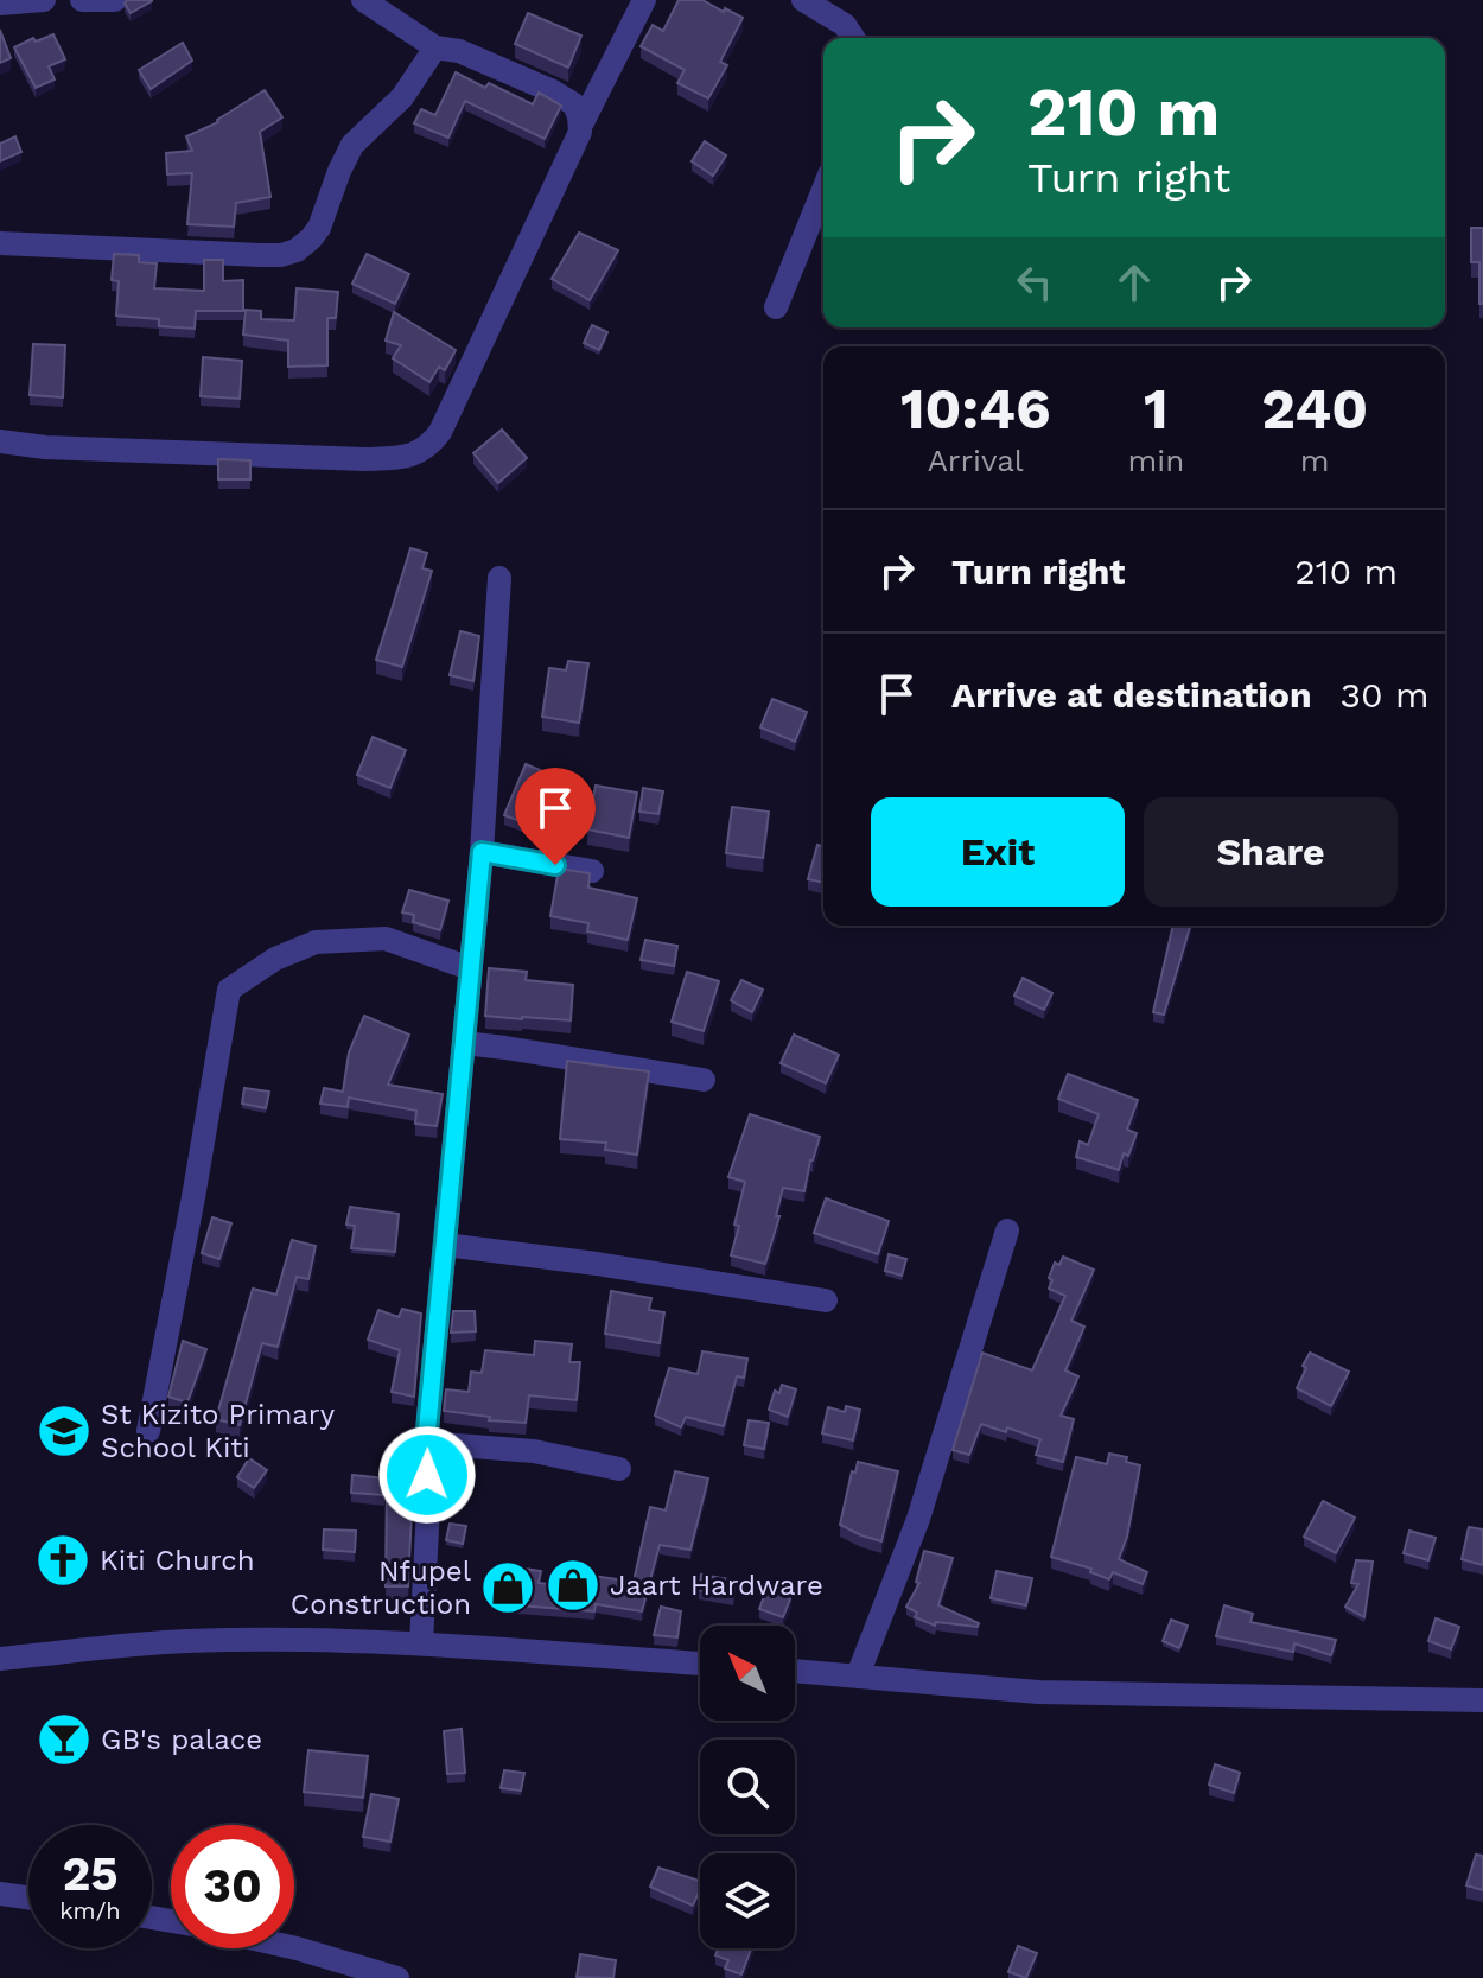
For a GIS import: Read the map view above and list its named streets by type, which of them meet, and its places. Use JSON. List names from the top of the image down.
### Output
{
  "places": {
    "school or university": ["St Kizito Primary School Kiti"],
    "church": ["Kiti Church"],
    "shop": ["Jaart Hardware", "Nfupel Construction"],
    "bar": ["GB's palace"]
  },
  "north": "top left",
  "page": {
    "turn": ["210 m", "Turn right"],
    "eta": [
      "10:46",
      "Arrival",
      "1",
      "min",
      "240",
      "m"
    ],
    "list": [
      {
        "name": "Turn right",
        "value": "210 m"
      },
      {
        "name": "Arrive at destination",
        "value": "30 m"
      }
    ],
    "buttons": ["Exit", "Share"],
    "speed": "25 km/h",
    "limit": "30"
  }
}
